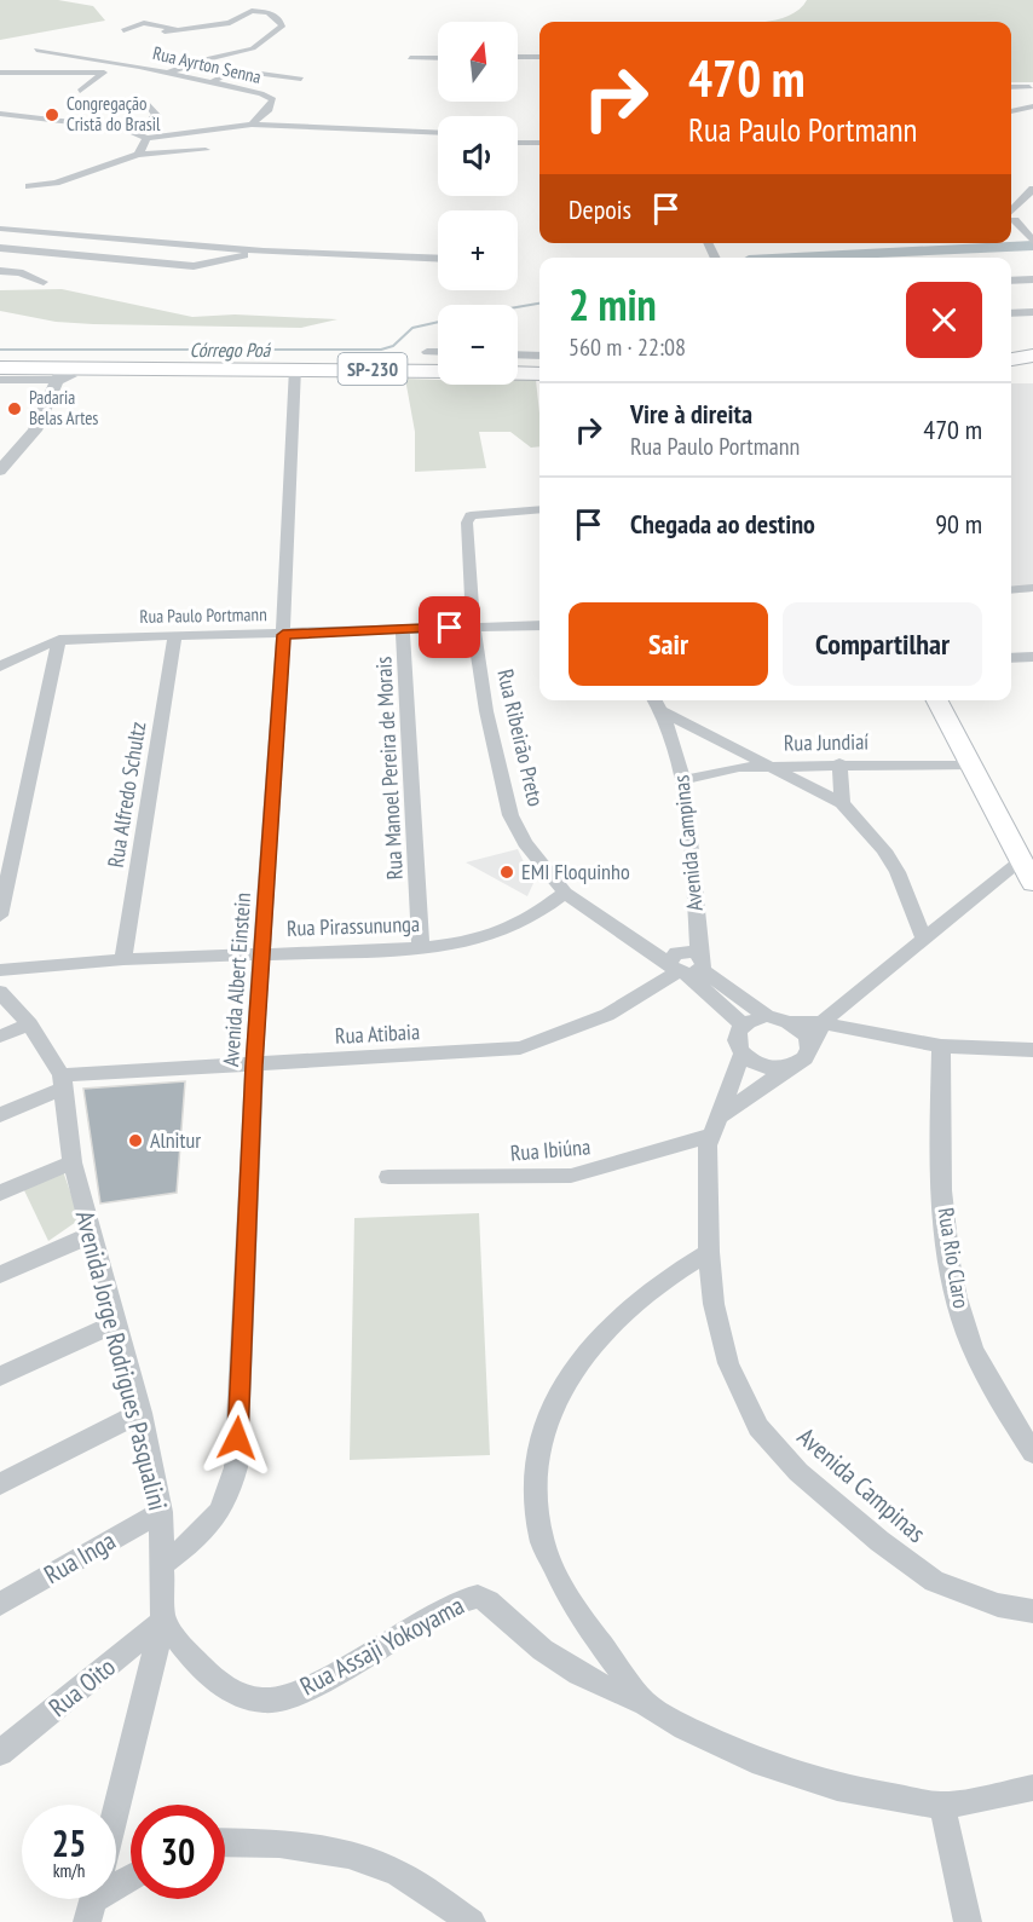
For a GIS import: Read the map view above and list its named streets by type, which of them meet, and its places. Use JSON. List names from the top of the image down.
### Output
{
  "streets": {
    "highway": ["SP-230"],
    "street": [
      "Rua Ayrton Senna",
      "Rua Paulo Portmann",
      "Rua Ribeirão Preto",
      "Rua Jundiaí",
      "Rua Manoel Pereira de Morais",
      "Rua Alfredo Schultz",
      "Avenida Campinas",
      "Rua Pirassununga",
      "Avenida Albert Einstein",
      "Rua Atibaia",
      "Rua Ibiúna",
      "Rua Rio Claro",
      "Avenida Jorge Rodrigues Pasqualini",
      "Rua Inga",
      "Rua Assaji Yokoyama",
      "Rua Oito"
    ]
  },
  "crossings": [
    ["SP-230", "Avenida Albert Einstein"],
    ["Rua Paulo Portmann", "Rua Ribeirão Preto"],
    ["Rua Paulo Portmann", "Rua Manoel Pereira de Morais"],
    ["Rua Paulo Portmann", "Rua Alfredo Schultz"],
    ["Rua Paulo Portmann", "Avenida Albert Einstein"],
    ["Rua Ribeirão Preto", "Rua Jundiaí"],
    ["Rua Ribeirão Preto", "Avenida Campinas"],
    ["Rua Ribeirão Preto", "Rua Pirassununga"],
    ["Rua Ribeirão Preto", "Rua Atibaia"],
    ["Rua Jundiaí", "Avenida Campinas"],
    ["Rua Jundiaí", "Rua Atibaia"],
    ["Rua Manoel Pereira de Morais", "Rua Pirassununga"],
    ["Rua Alfredo Schultz", "Rua Pirassununga"],
    ["Avenida Campinas", "Rua Atibaia"],
    ["Avenida Campinas", "Rua Ibiúna"],
    ["Rua Pirassununga", "Avenida Albert Einstein"],
    ["Avenida Albert Einstein", "Rua Atibaia"],
    ["Avenida Albert Einstein", "Avenida Jorge Rodrigues Pasqualini"],
    ["Rua Atibaia", "Avenida Jorge Rodrigues Pasqualini"],
    ["Avenida Jorge Rodrigues Pasqualini", "Rua Inga"],
    ["Avenida Jorge Rodrigues Pasqualini", "Rua Assaji Yokoyama"],
    ["Avenida Jorge Rodrigues Pasqualini", "Rua Oito"],
    ["Rua Assaji Yokoyama", "Rua Oito"]
  ],
  "water": ["Córrego Poá"],
  "places": [
    "Congregação Cristã do Brasil",
    "Padaria Belas Artes",
    "EMI Floquinho",
    "Alnitur"
  ],
  "north": "top",
  "page": {
    "map_buttons": ["+", "−"],
    "turn": ["470 m", "Rua Paulo Portmann"],
    "then": "Depois",
    "heading": ["2 min", "560 m · 22:08"],
    "list": [
      {
        "name": "Vire à direita",
        "note": "Rua Paulo Portmann",
        "value": "470 m"
      },
      {
        "name": "Chegada ao destino",
        "value": "90 m"
      }
    ],
    "buttons": ["Sair", "Compartilhar"],
    "speed": "25 km/h",
    "limit": "30"
  }
}
